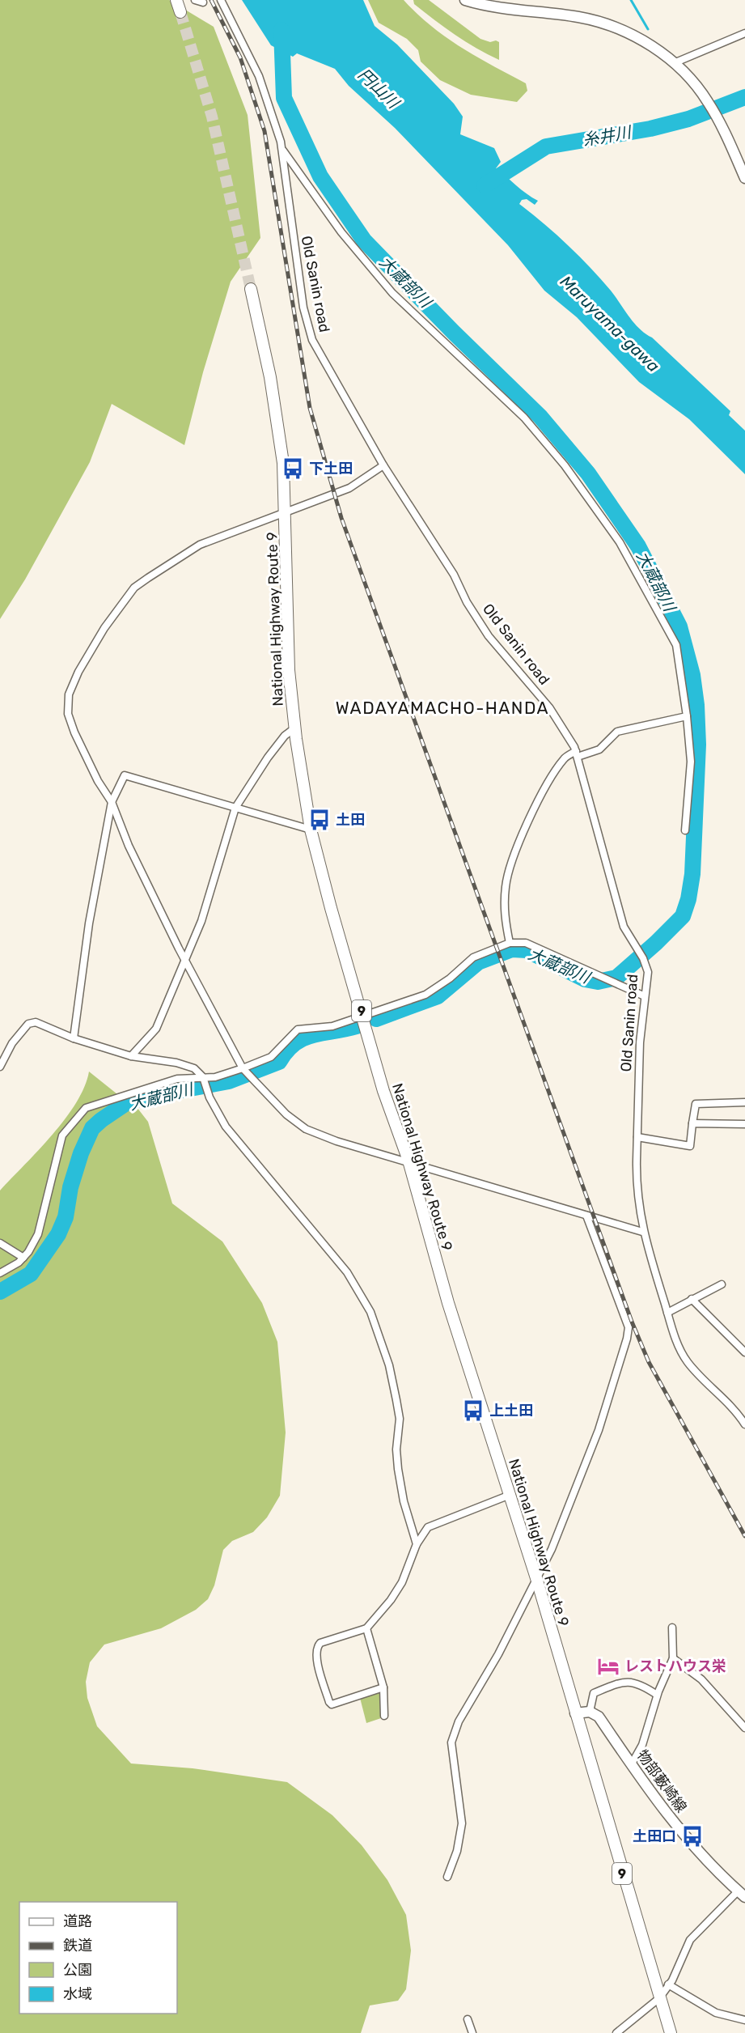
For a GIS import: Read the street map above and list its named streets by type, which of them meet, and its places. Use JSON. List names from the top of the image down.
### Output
{
  "streets": {
    "highway": ["National Highway Route 9", "9"],
    "main road": ["物部藪崎線"],
    "street": ["Old Sanin road"]
  },
  "districts": ["WADAYAMACHO-HANDA"],
  "water": [
    "円山川",
    "糸井川",
    "大蔵部川",
    "Maruyama-gawa"
  ],
  "places": {
    "bus stop": [
      "下土田",
      "土田",
      "上土田",
      "土田口"
    ],
    "hotel": ["レストハウス栄"]
  },
  "legend": [
    "道路",
    "鉄道",
    "公園",
    "水域"
  ]
}
